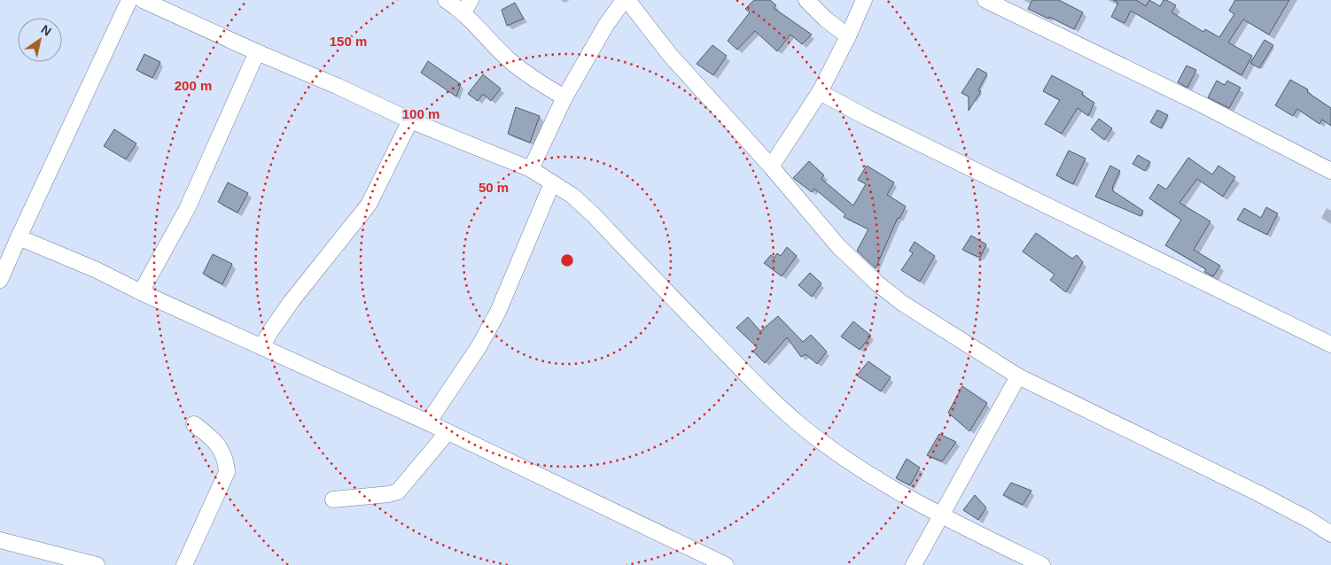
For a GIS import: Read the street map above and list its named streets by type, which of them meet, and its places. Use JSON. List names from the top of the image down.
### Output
{
  "north": "top right",
  "rings": [
    "150 m",
    "200 m",
    "100 m",
    "50 m"
  ]
}
